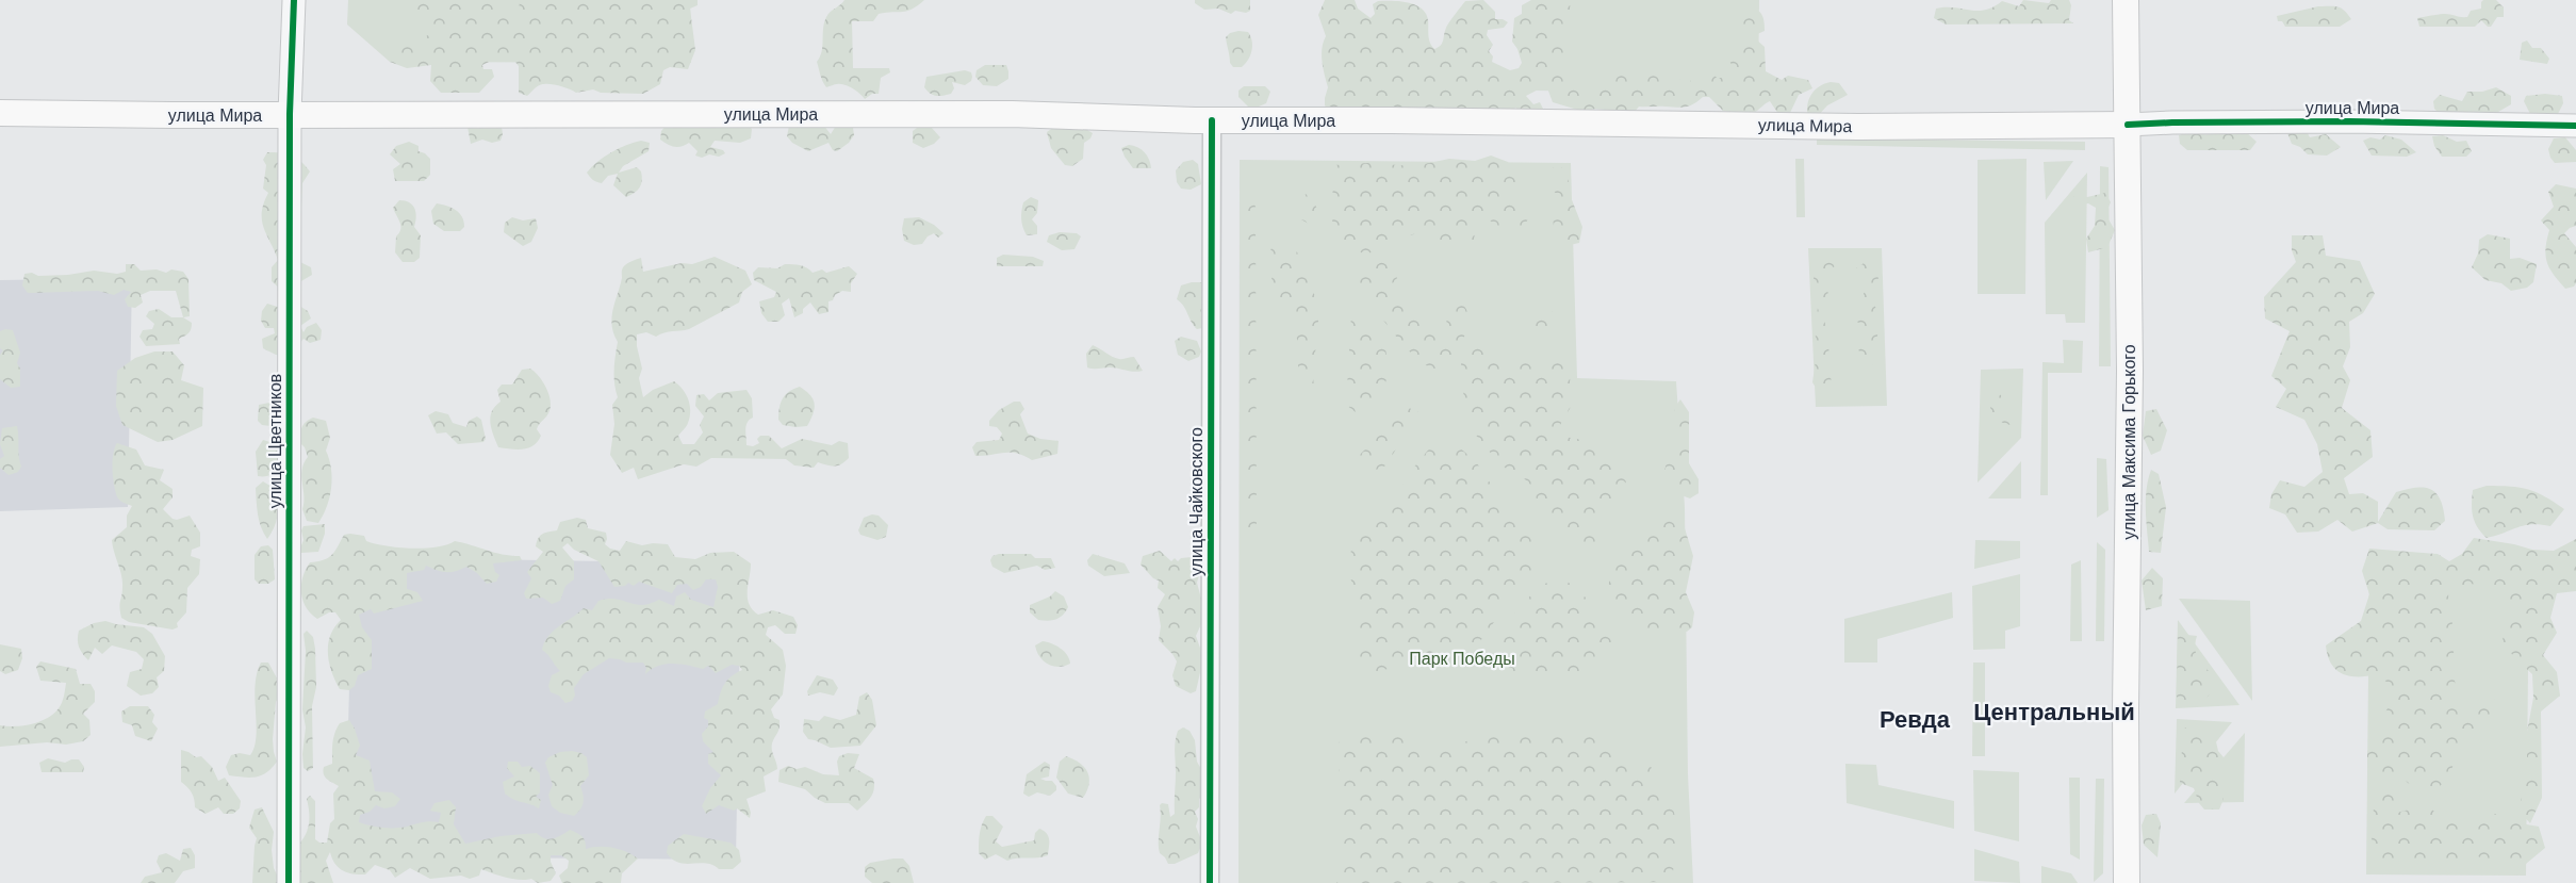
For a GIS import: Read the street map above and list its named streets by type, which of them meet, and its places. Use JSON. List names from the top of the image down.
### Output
{
  "streets": {
    "main road": ["улица Мира", "улица Максима Горького"],
    "street": ["улица Цветников", "улица Чайковского"]
  },
  "crossings": [
    ["улица Мира", "улица Цветников"],
    ["улица Мира", "улица Максима Горького"],
    ["улица Мира", "улица Чайковского"]
  ],
  "districts": ["Центральный", "Ревда"],
  "parks": ["Парк Победы"]
}
